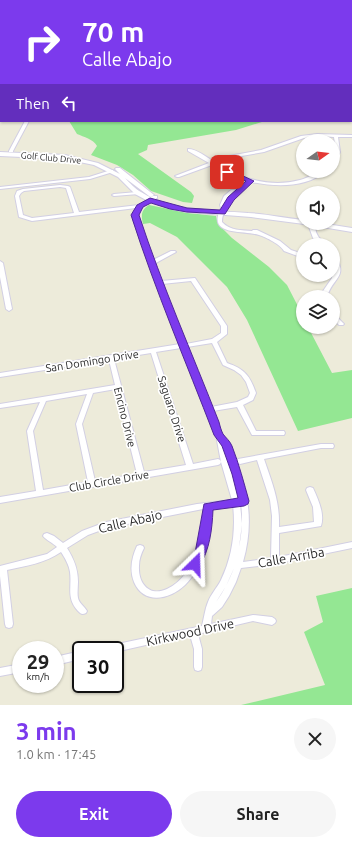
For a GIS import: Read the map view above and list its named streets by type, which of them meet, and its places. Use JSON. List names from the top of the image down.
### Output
{
  "streets": {
    "street": [
      "Golf Club Drive",
      "San Domingo Drive",
      "Saguaro Drive",
      "Encino Drive",
      "Club Circle Drive",
      "Calle Abajo",
      "Calle Arriba",
      "Kirkwood Drive"
    ]
  },
  "crossings": [
    ["San Domingo Drive", "Saguaro Drive"],
    ["San Domingo Drive", "Encino Drive"],
    ["Saguaro Drive", "Club Circle Drive"],
    ["Encino Drive", "Club Circle Drive"]
  ],
  "north": "right",
  "page": {
    "turn": ["70 m", "Calle Abajo"],
    "then": "Then",
    "speed": "29 km/h",
    "limit": "30",
    "heading": ["3 min", "1.0 km · 17:45"],
    "buttons": ["Exit", "Share"]
  }
}
